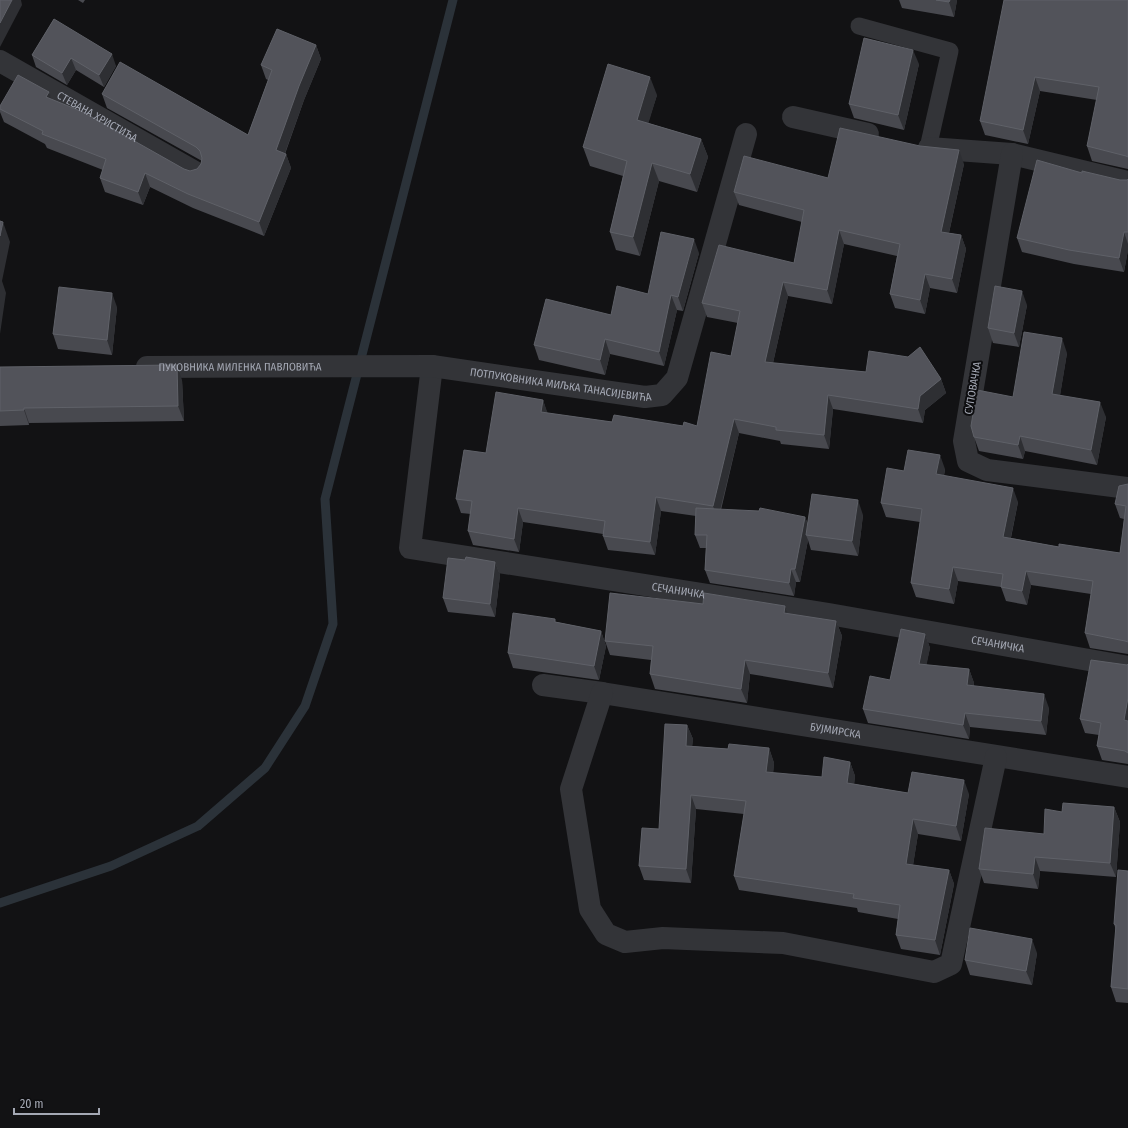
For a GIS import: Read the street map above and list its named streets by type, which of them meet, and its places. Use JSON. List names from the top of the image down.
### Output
{
  "streets": {
    "street": [
      "СТЕВАНА ХРИСТИЋА",
      "ПУКОВНИКА МИЛЕНКА ПАВЛОВИЋА",
      "ПОТПУКОВНИКА МИЉКА ТАНАСИЈЕВИЋА",
      "СУПОВАЧКА",
      "СЕЧАНИЧКА",
      "БУЈМИРСКА"
    ]
  },
  "crossings": [
    ["ПУКОВНИКА МИЛЕНКА ПАВЛОВИЋА", "ПОТПУКОВНИКА МИЉКА ТАНАСИЈЕВИЋА"],
    ["ПОТПУКОВНИКА МИЉКА ТАНАСИЈЕВИЋА", "СЕЧАНИЧКА"]
  ],
  "scale_bar": "20 m"
}
